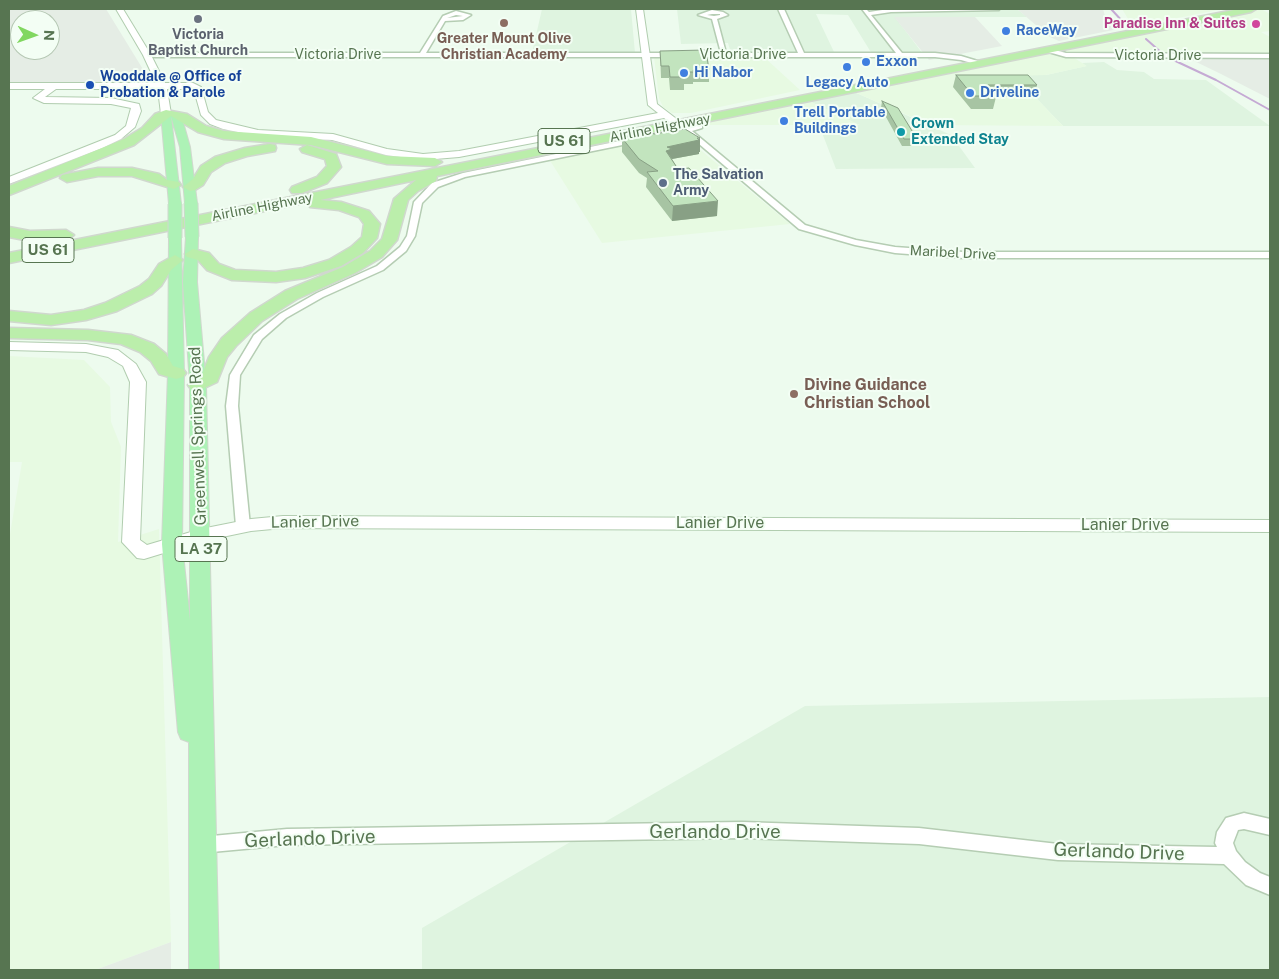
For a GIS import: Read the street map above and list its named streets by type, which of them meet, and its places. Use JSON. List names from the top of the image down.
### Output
{
  "streets": {
    "highway": ["Airline Highway", "US 61"],
    "main road": ["Greenwell Springs Road", "LA 37"],
    "street": [
      "Victoria Drive",
      "Maribel Drive",
      "Lanier Drive",
      "Gerlando Drive"
    ]
  },
  "crossings": [
    ["Victoria Drive", "Airline Highway"],
    ["Victoria Drive", "Greenwell Springs Road"],
    ["Airline Highway", "Maribel Drive"],
    ["Airline Highway", "Lanier Drive"],
    ["Greenwell Springs Road", "Lanier Drive"],
    ["Greenwell Springs Road", "Gerlando Drive"]
  ],
  "places": [
    "Victoria Baptist Church",
    "Greater Mount Olive Christian Academy",
    "Paradise Inn & Suites",
    "RaceWay",
    "Exxon",
    "Legacy Auto",
    "Hi Nabor",
    "Wooddale @ Office of Probation & Parole",
    "Driveline",
    "Trell Portable Buildings",
    "Crown Extended Stay",
    "The Salvation Army",
    "Divine Guidance Christian School"
  ],
  "north": "right"
}
